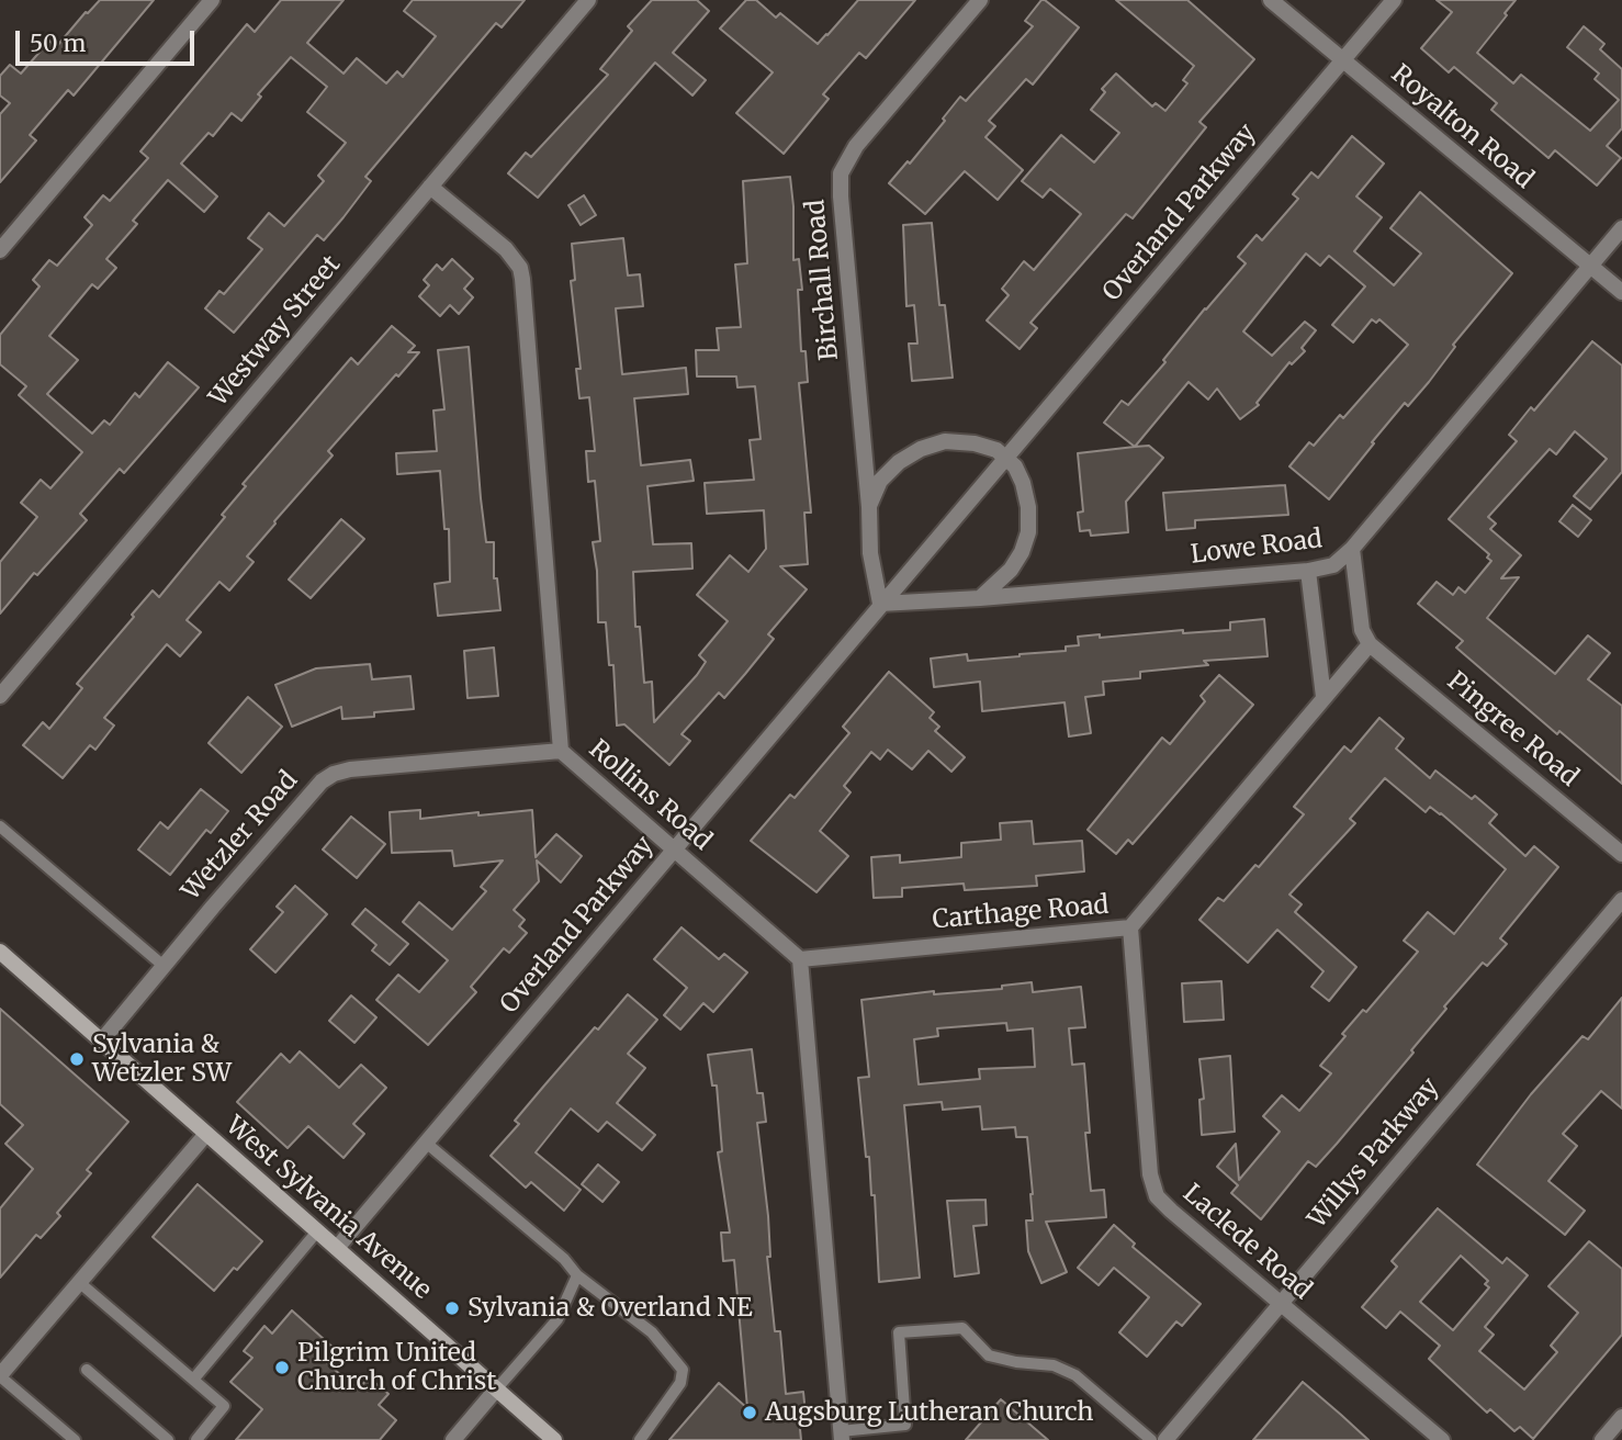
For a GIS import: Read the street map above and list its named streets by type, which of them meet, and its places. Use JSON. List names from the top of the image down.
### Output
{
  "streets": {
    "main road": ["West Sylvania Avenue"],
    "street": [
      "Royalton Road",
      "Overland Parkway",
      "Birchall Road",
      "Westway Street",
      "Lowe Road",
      "Pingree Road",
      "Rollins Road",
      "Wetzler Road",
      "Carthage Road",
      "Willys Parkway",
      "Laclede Road"
    ]
  },
  "crossings": [
    ["Royalton Road", "Overland Parkway"],
    ["Royalton Road", "Lowe Road"],
    ["Overland Parkway", "Birchall Road"],
    ["Overland Parkway", "Lowe Road"],
    ["Overland Parkway", "Rollins Road"],
    ["Overland Parkway", "West Sylvania Avenue"],
    ["Birchall Road", "Lowe Road"],
    ["Westway Street", "Rollins Road"],
    ["Rollins Road", "Wetzler Road"],
    ["Rollins Road", "Carthage Road"],
    ["Wetzler Road", "West Sylvania Avenue"],
    ["Carthage Road", "Laclede Road"],
    ["Willys Parkway", "Laclede Road"]
  ],
  "places": [
    "Sylvania & Wetzler SW",
    "Sylvania & Overland NE",
    "Pilgrim United Church of Christ",
    "Augsburg Lutheran Church"
  ],
  "scale_bar": "50 m"
}
